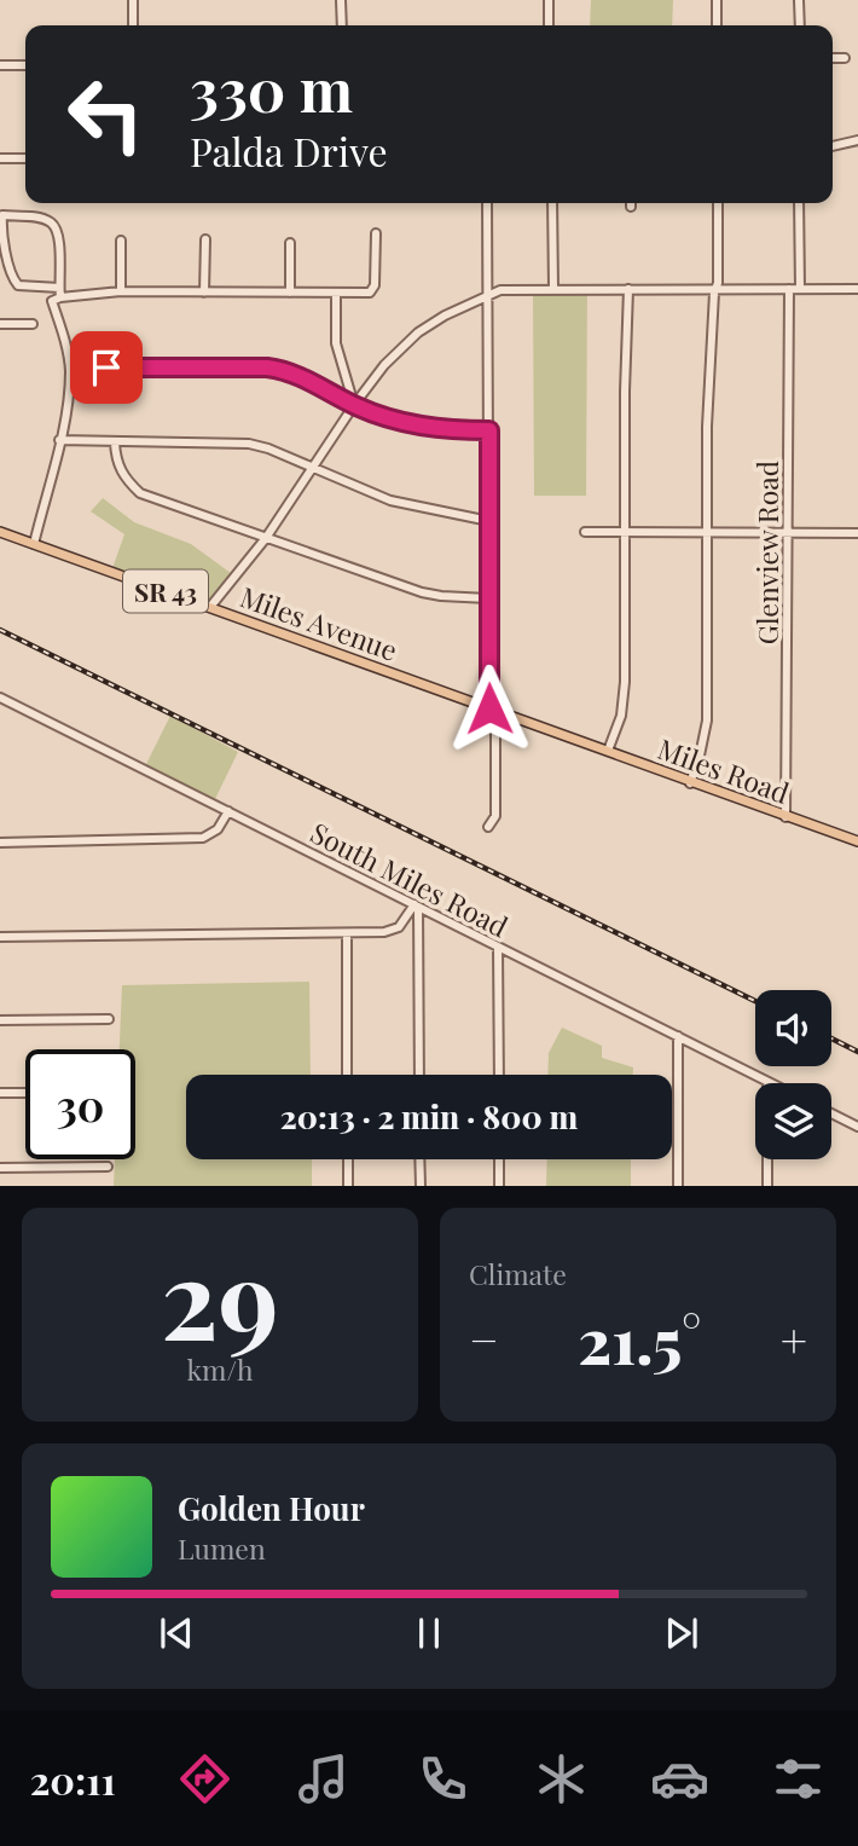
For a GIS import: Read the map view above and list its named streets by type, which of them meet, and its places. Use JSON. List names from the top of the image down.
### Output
{
  "streets": {
    "main road": ["SR 43", "Miles Avenue", "Miles Road"],
    "street": ["Glenview Road", "South Miles Road"]
  },
  "crossings": [
    ["Glenview Road", "Miles Road"],
    ["Miles Avenue", "Miles Road"]
  ],
  "page": {
    "turn": ["330 m", "Palda Drive"],
    "limit": "30",
    "trip": "20:13 · 2 min · 800 m",
    "tile": [
      ["29", "km/h"],
      "Climate"
    ],
    "heat": ["−", "21.5°", "+"],
    "song": ["Golden Hour", "Lumen"],
    "tabs": "20:11"
  }
}
